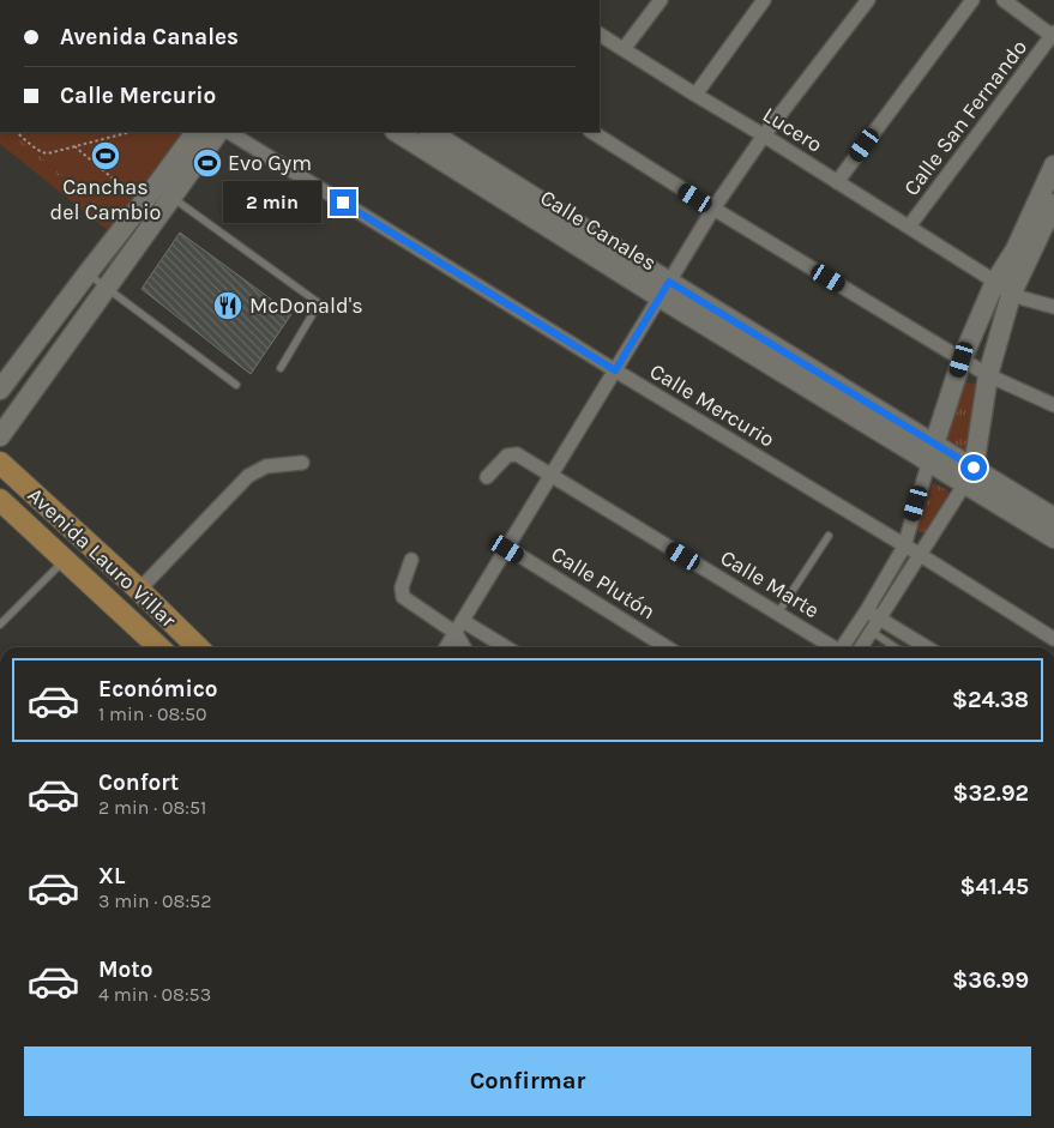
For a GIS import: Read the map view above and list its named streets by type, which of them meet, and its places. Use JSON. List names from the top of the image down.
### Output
{
  "streets": {
    "main road": ["Calle Canales", "Avenida Lauro Villar"],
    "street": [
      "Calle San Fernando",
      "Lucero",
      "Calle Mercurio",
      "Calle Plutón",
      "Calle Marte"
    ]
  },
  "crossings": [
    ["Calle San Fernando", "Lucero"]
  ],
  "places": {
    "sports": ["Canchas del Cambio", "Evo Gym"],
    "restaurant": ["McDonald's"]
  },
  "page": {
    "banner": ["Avenida Canales", "Calle Mercurio"],
    "bubble": "2 min",
    "list": [
      {
        "name": "Económico",
        "note": "1 min · 08:50",
        "value": "$24.38"
      },
      {
        "name": "Confort",
        "note": "2 min · 08:51",
        "value": "$32.92"
      },
      {
        "name": "XL",
        "note": "3 min · 08:52",
        "value": "$41.45"
      },
      {
        "name": "Moto",
        "note": "4 min · 08:53",
        "value": "$36.99"
      }
    ],
    "buttons": "Confirmar"
  }
}
